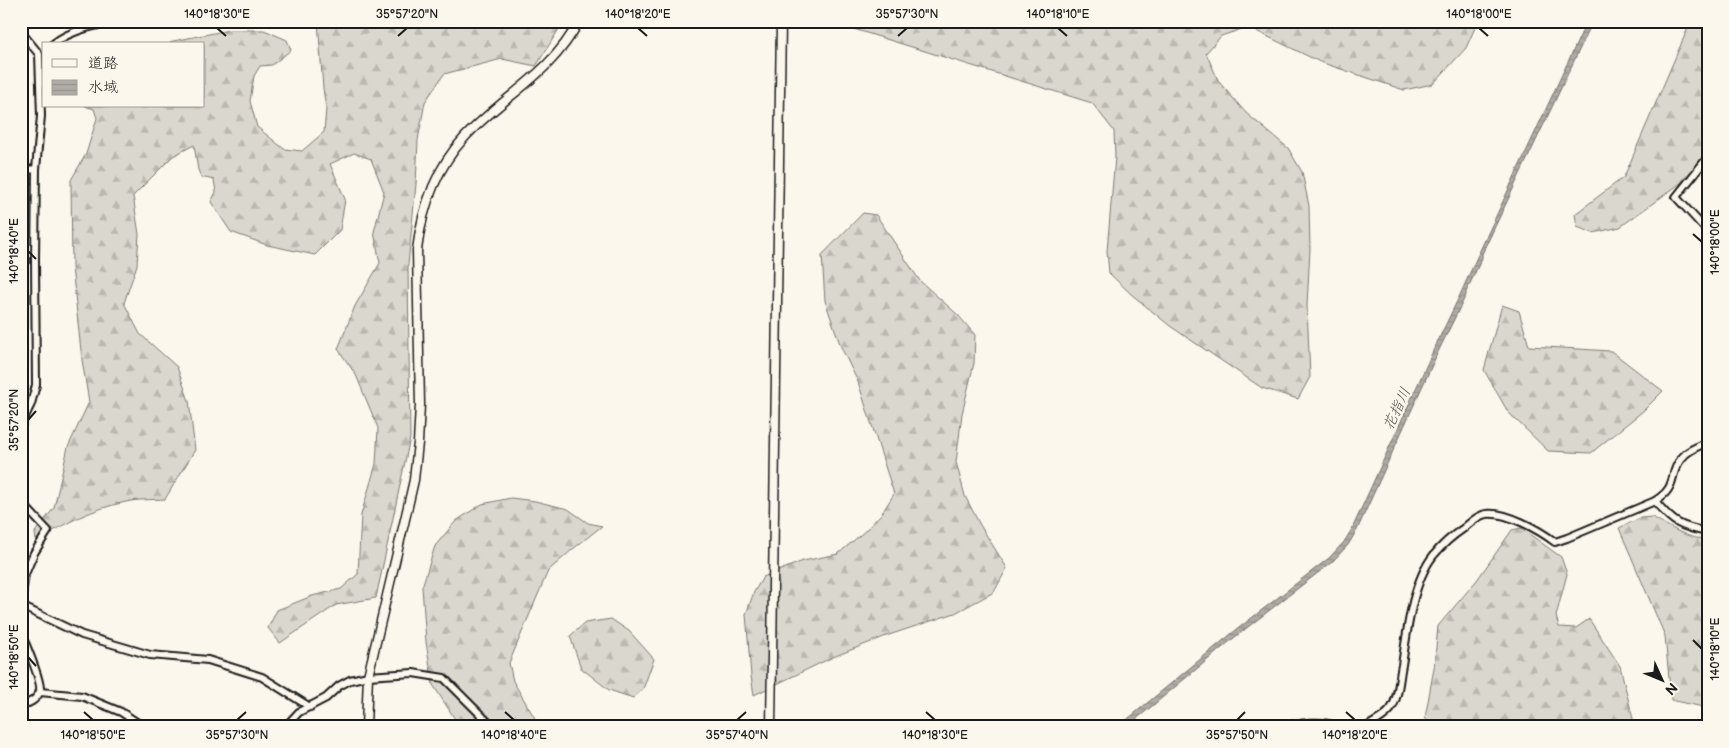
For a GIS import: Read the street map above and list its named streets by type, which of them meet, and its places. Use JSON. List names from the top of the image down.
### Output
{
  "water": ["花指川"],
  "legend": ["道路", "水域"],
  "north": "bottom right",
  "coordinates": [
    "140°18'30\"E",
    "35°57'20\"N",
    "140°18'20\"E",
    "35°57'30\"N",
    "140°18'10\"E",
    "140°18'00\"E",
    "140°18'40\"E",
    "140°18'50\"E",
    "35°57'40\"N",
    "35°57'50\"N"
  ]
}
